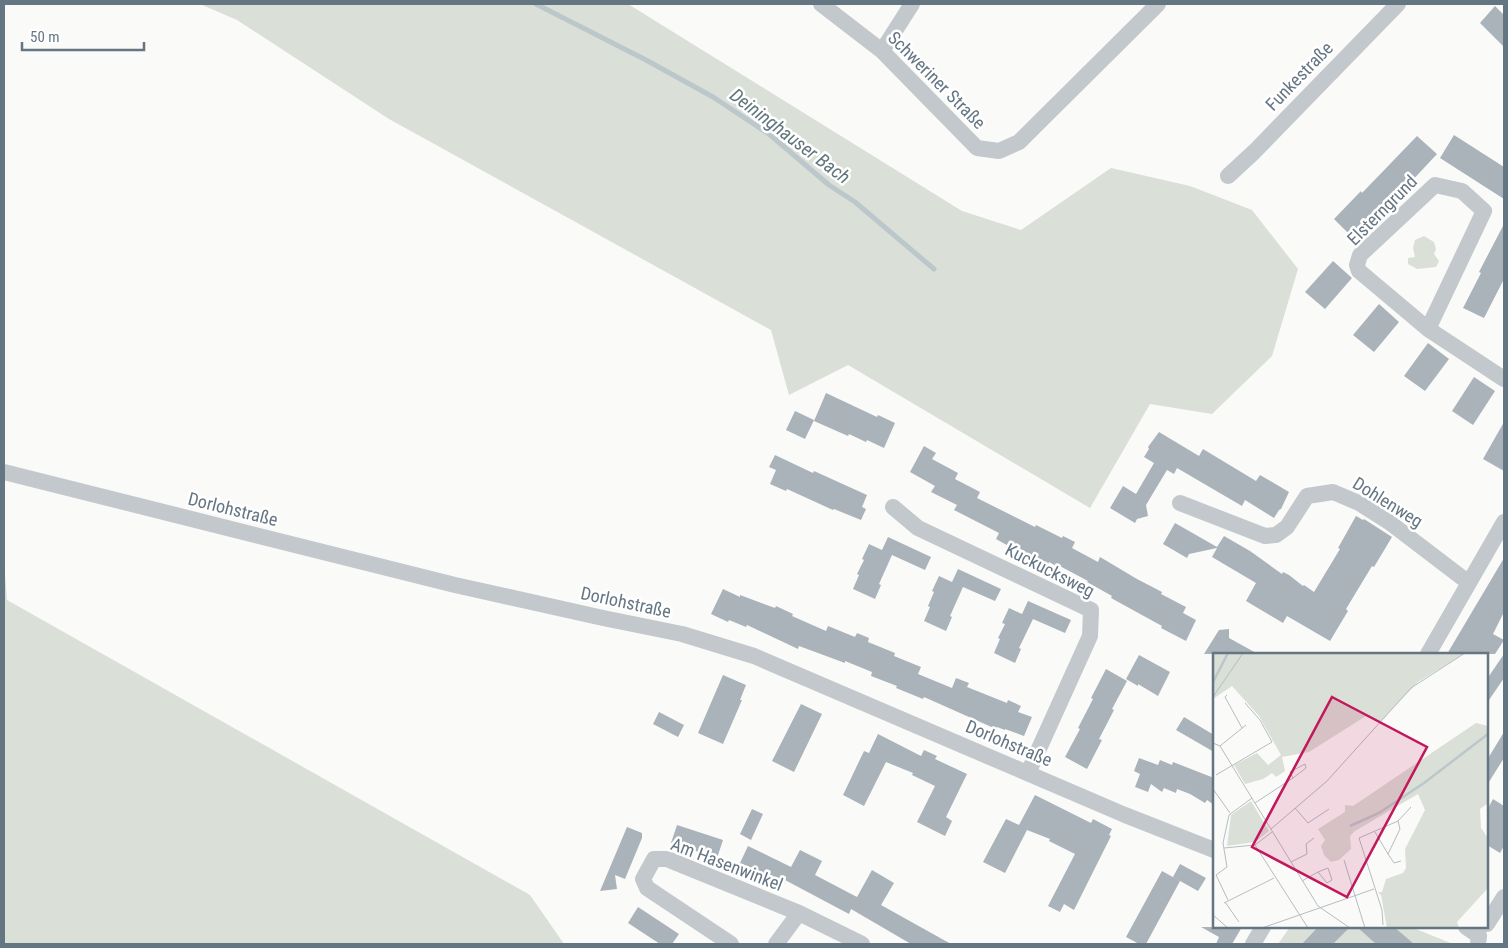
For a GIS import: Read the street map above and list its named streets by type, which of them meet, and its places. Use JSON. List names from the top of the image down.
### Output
{
  "streets": {
    "street": [
      "Funkestraße",
      "Schweriner Straße",
      "Elsterngrund",
      "Dohlenweg",
      "Dorlohstraße",
      "Kuckucksweg",
      "Am Hasenwinkel"
    ]
  },
  "crossings": [
    ["Dorlohstraße", "Kuckucksweg"]
  ],
  "water": ["Deininghauser Bach"],
  "scale_bar": "50 m"
}
